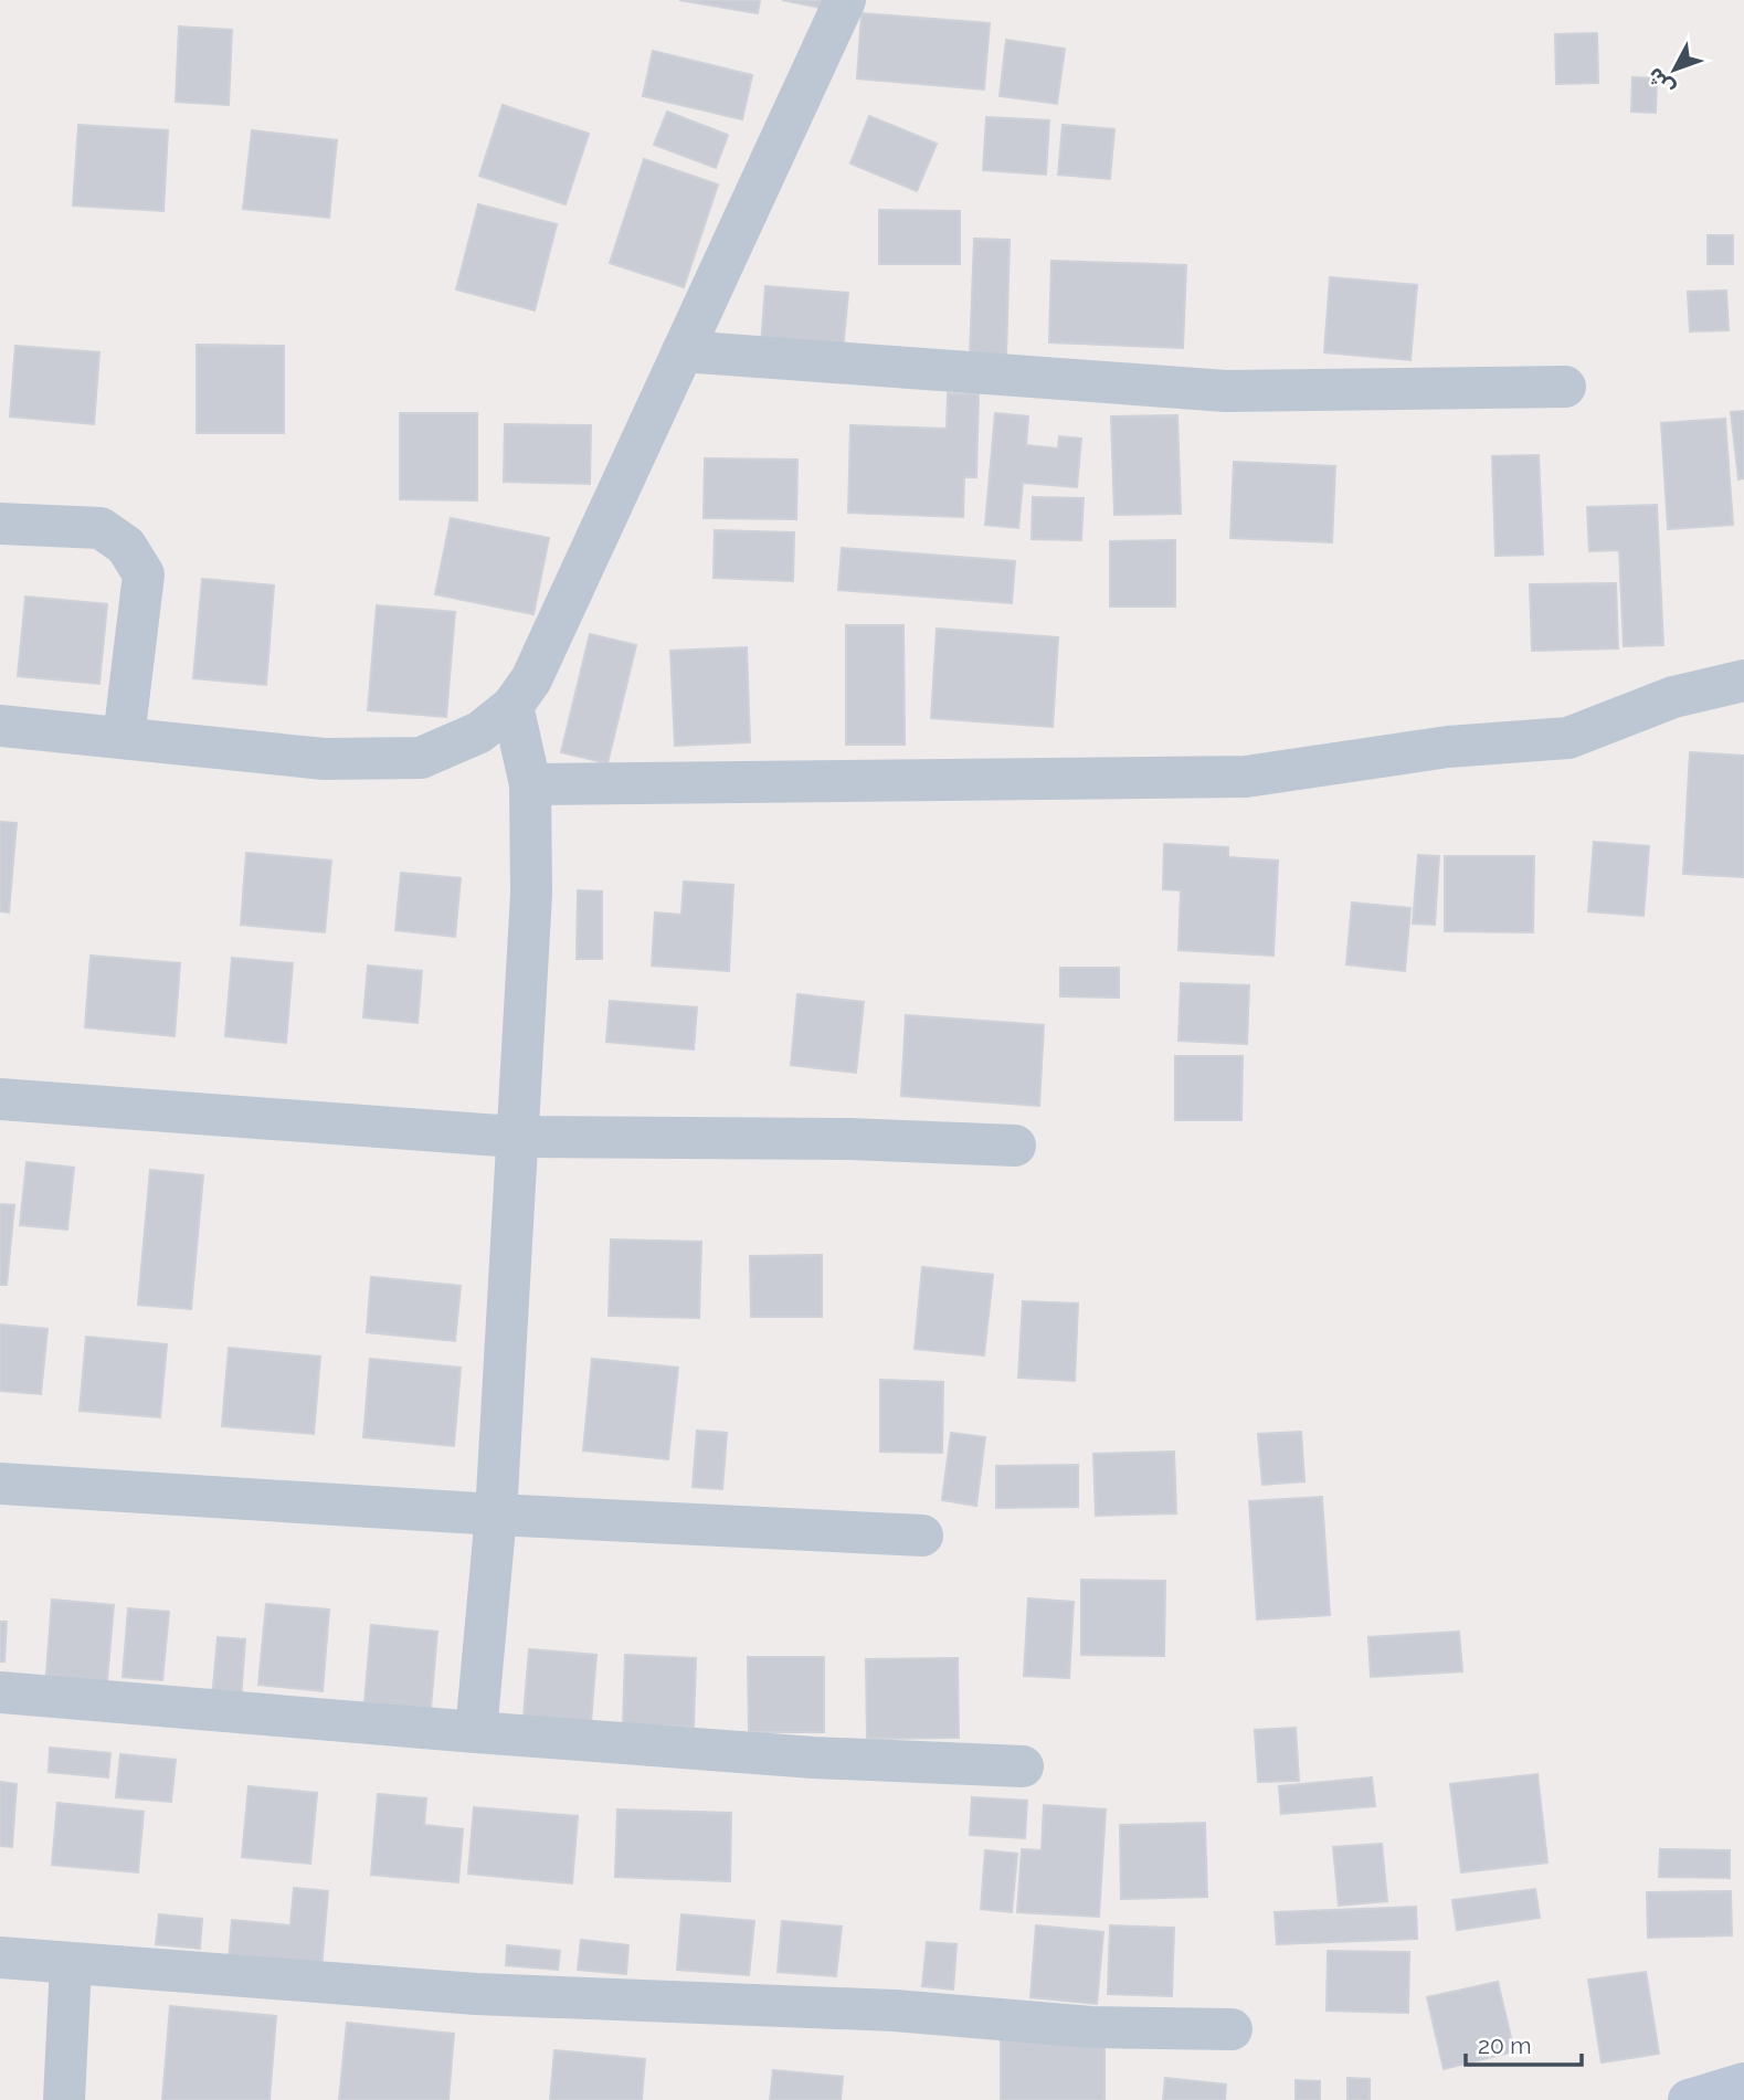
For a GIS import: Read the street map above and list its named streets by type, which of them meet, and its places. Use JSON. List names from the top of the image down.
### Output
{
  "scale_bar": "20 m",
  "north": "bottom left"
}
